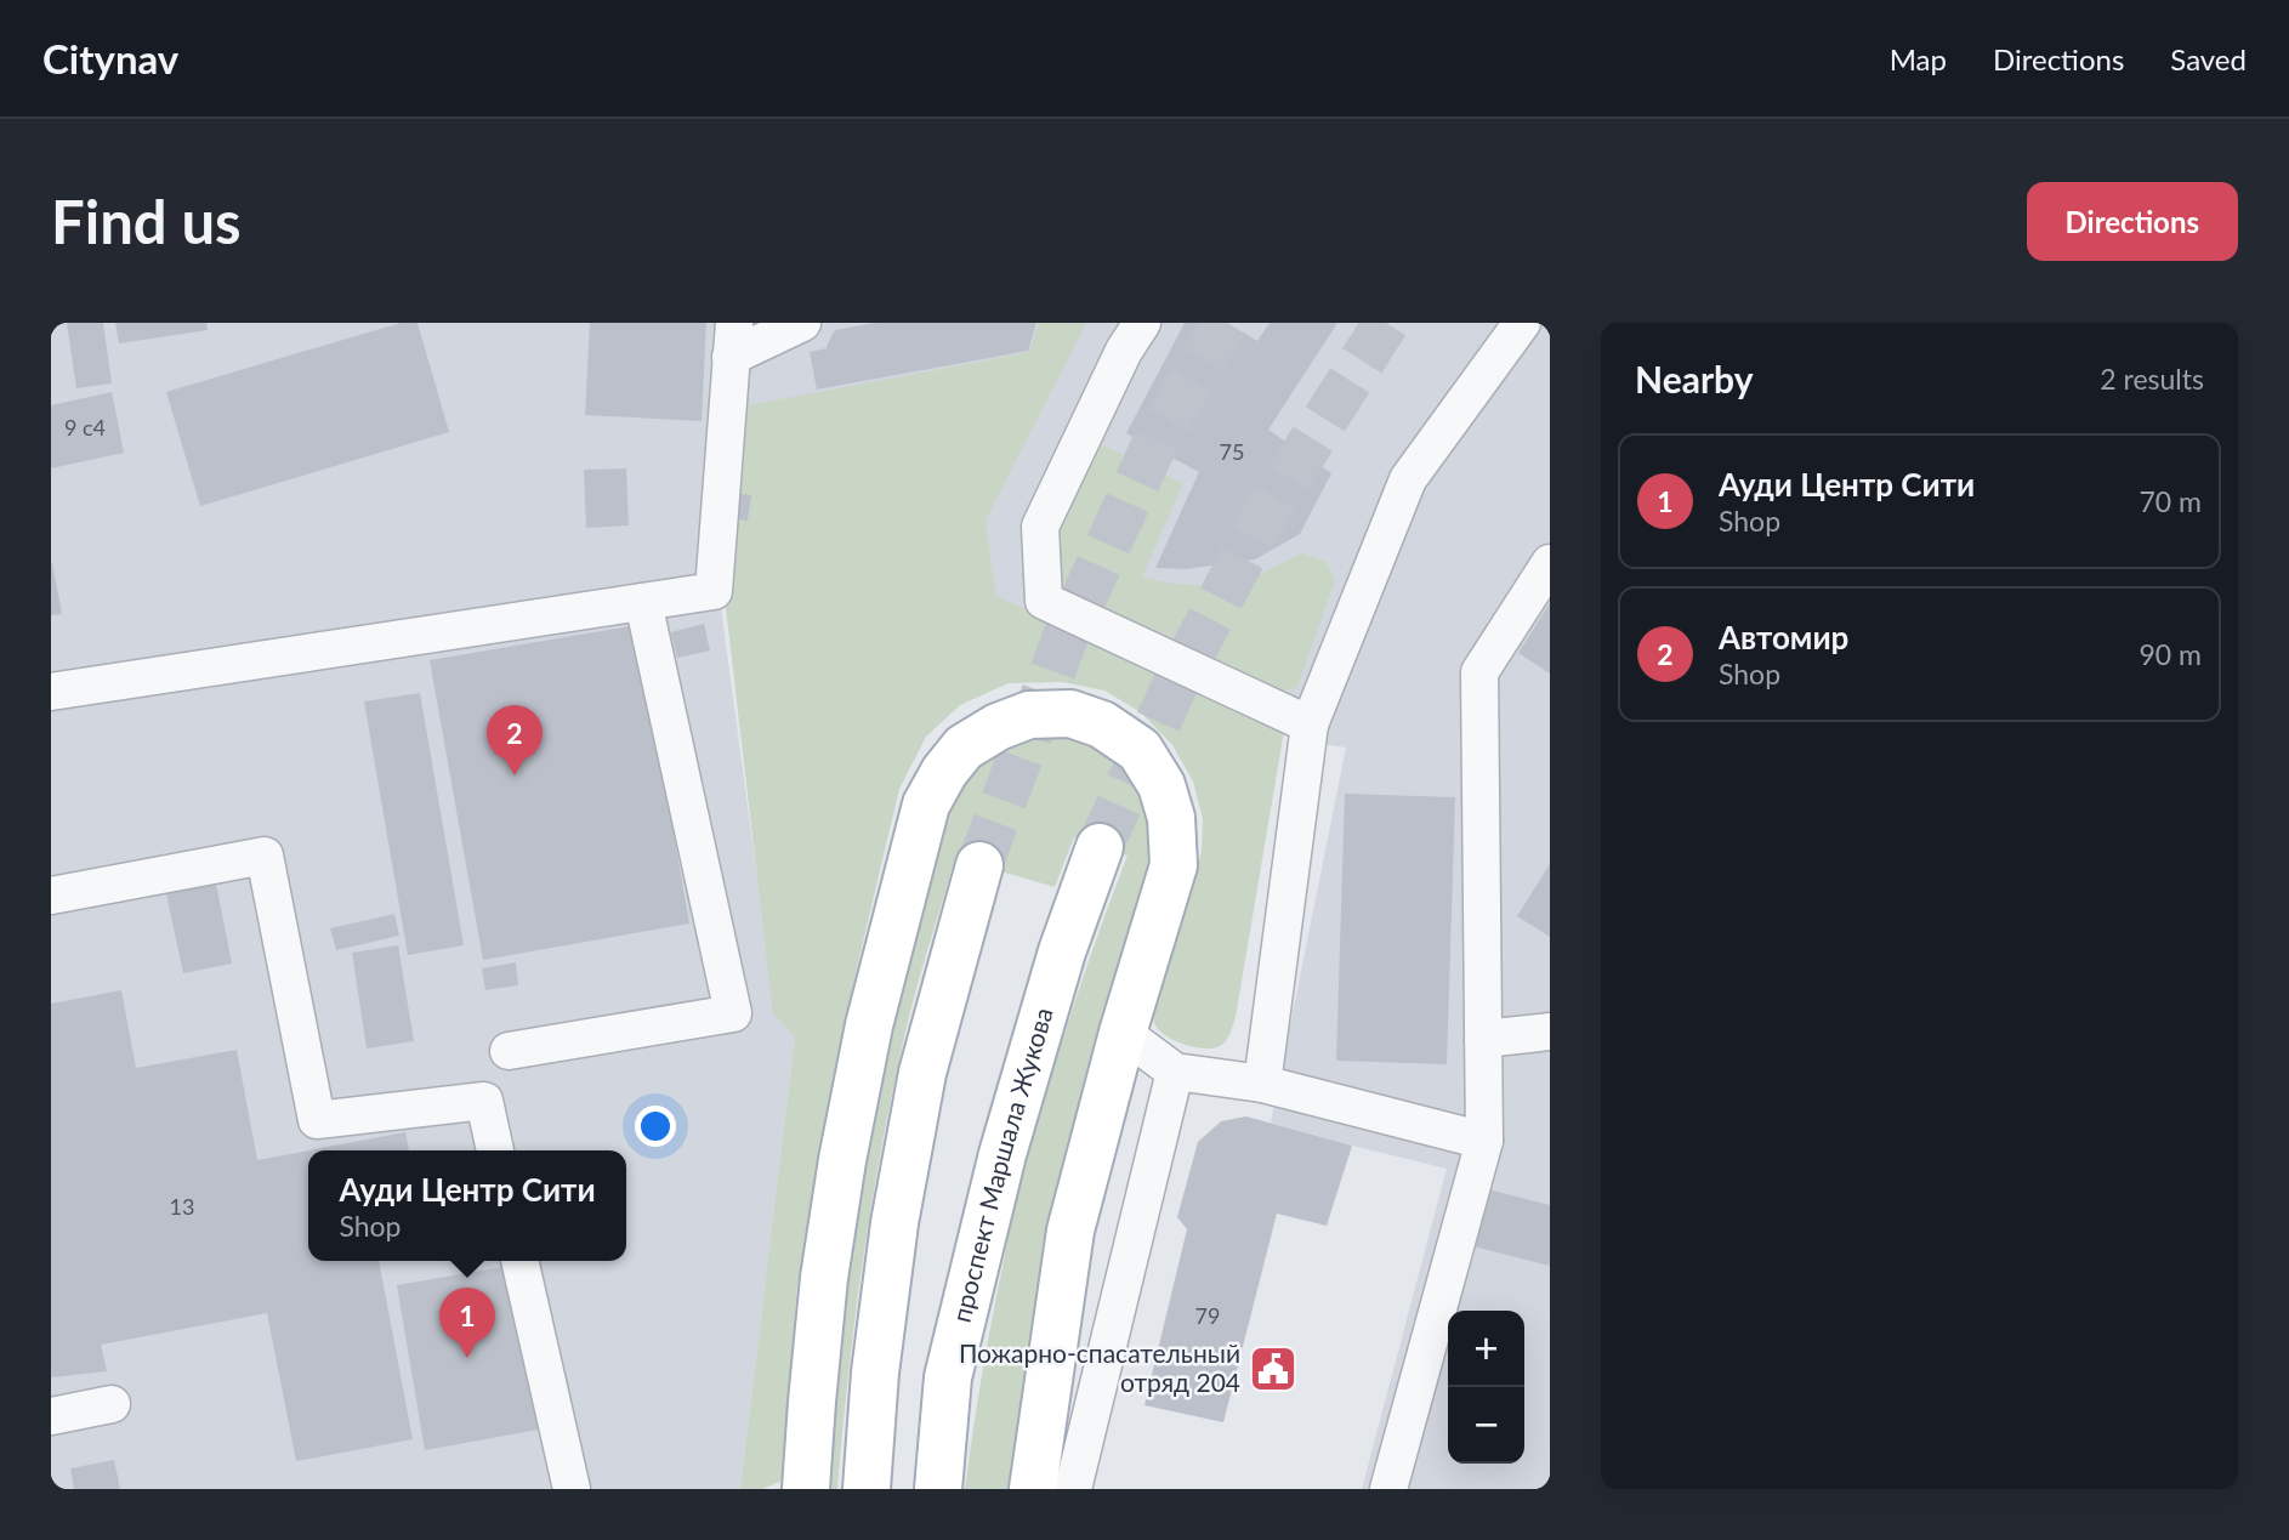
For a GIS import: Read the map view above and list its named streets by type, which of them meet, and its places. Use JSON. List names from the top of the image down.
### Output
{
  "streets": {
    "main road": ["проспект Маршала Жукова"]
  },
  "places": {
    "public building": ["Пожарно-спасательный отряд 204"]
  },
  "house_numbers": [
    "9 с4",
    "75",
    "13",
    "79"
  ],
  "page": {
    "header": "Citynav",
    "nav": ["Map", "Directions", "Saved"],
    "buttons": "Directions",
    "title": "Find us",
    "heading": ["Nearby", "2 results"],
    "list": [
      {
        "mark": "1",
        "name": "Ауди Центр Сити",
        "note": "Shop",
        "value": "70 m"
      },
      {
        "mark": "2",
        "name": "Автомир",
        "note": "Shop",
        "value": "90 m"
      }
    ],
    "pins": ["2", "1"],
    "popup": ["Ауди Центр Сити", "Shop"],
    "map_buttons": ["+", "−"]
  }
}
